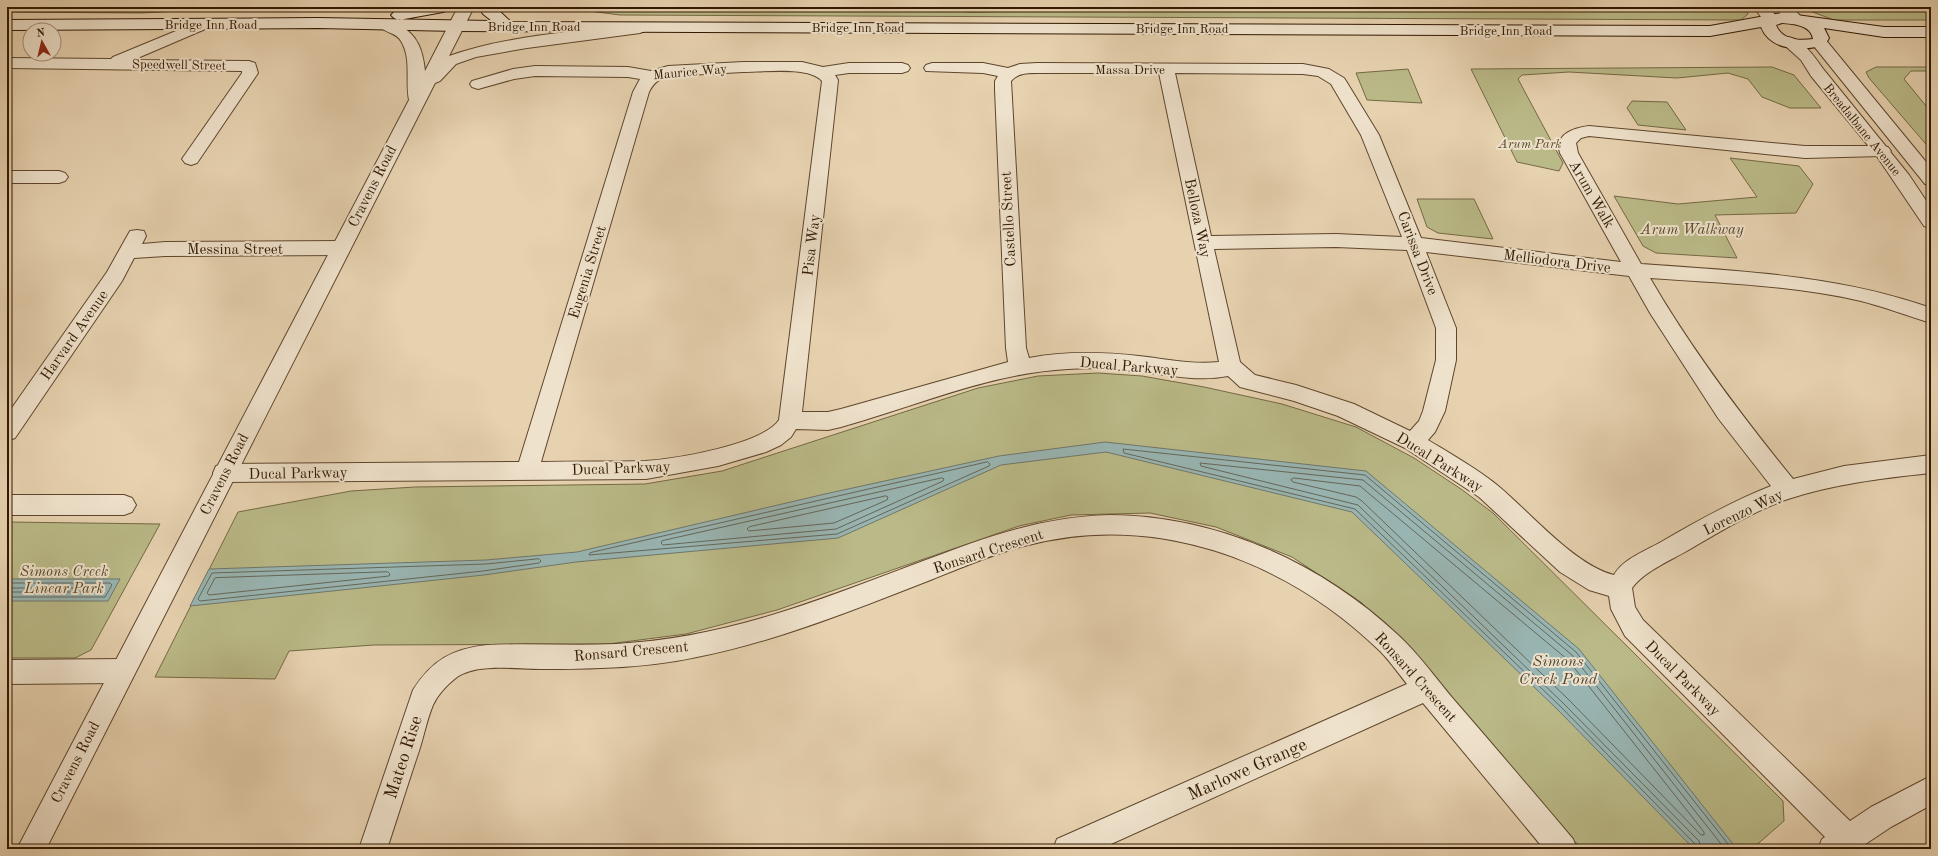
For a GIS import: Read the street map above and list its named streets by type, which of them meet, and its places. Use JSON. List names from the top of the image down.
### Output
{
  "streets": {
    "street": [
      "Bridge Inn Road",
      "Speedwell Street",
      "Massa Drive",
      "Maurice Way",
      "Breadalbane Avenue",
      "Cravens Road",
      "Arum Walk",
      "Belloza Way",
      "Castello Street",
      "Pisa Way",
      "Messina Street",
      "Carissa Drive",
      "Melliodora Drive",
      "Eugenia Street",
      "Harvard Avenue",
      "Ducal Parkway",
      "Lorenzo Way",
      "Ronsard Crescent",
      "Mateo Rise",
      "Marlowe Grange"
    ]
  },
  "crossings": [
    ["Bridge Inn Road", "Speedwell Street"],
    ["Bridge Inn Road", "Breadalbane Avenue"],
    ["Bridge Inn Road", "Cravens Road"],
    ["Massa Drive", "Belloza Way"],
    ["Massa Drive", "Castello Street"],
    ["Massa Drive", "Carissa Drive"],
    ["Maurice Way", "Pisa Way"],
    ["Maurice Way", "Eugenia Street"],
    ["Breadalbane Avenue", "Arum Walk"],
    ["Cravens Road", "Messina Street"],
    ["Cravens Road", "Ducal Parkway"],
    ["Arum Walk", "Melliodora Drive"],
    ["Arum Walk", "Lorenzo Way"],
    ["Belloza Way", "Melliodora Drive"],
    ["Belloza Way", "Ducal Parkway"],
    ["Castello Street", "Ducal Parkway"],
    ["Pisa Way", "Ducal Parkway"],
    ["Messina Street", "Harvard Avenue"],
    ["Carissa Drive", "Melliodora Drive"],
    ["Carissa Drive", "Ducal Parkway"],
    ["Eugenia Street", "Ducal Parkway"],
    ["Ducal Parkway", "Lorenzo Way"],
    ["Ronsard Crescent", "Mateo Rise"],
    ["Ronsard Crescent", "Marlowe Grange"]
  ],
  "water": ["Simons Creek Pond"],
  "parks": ["Arum Park", "Arum Walkway", "Simons Creek Linear Park"],
  "north": "top"
}
